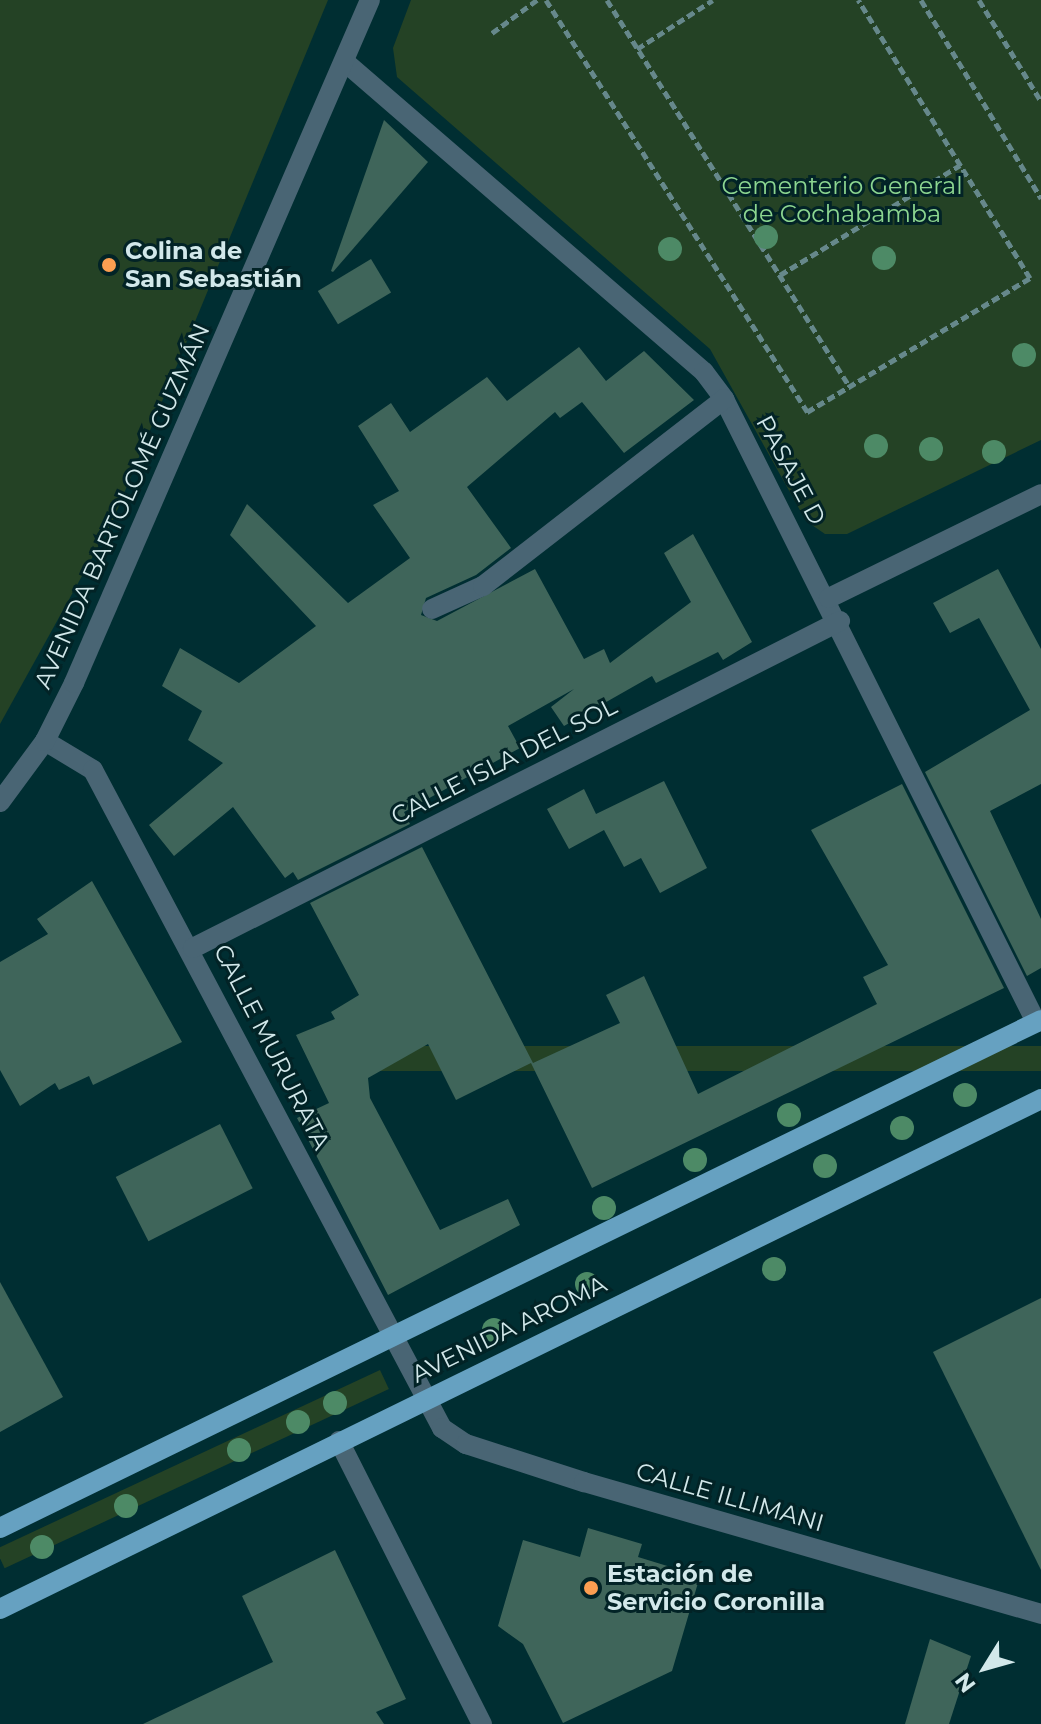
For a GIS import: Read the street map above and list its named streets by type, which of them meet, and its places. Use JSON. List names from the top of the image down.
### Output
{
  "streets": {
    "main road": ["AVENIDA AROMA"],
    "street": [
      "PASAJE D",
      "AVENIDA BARTOLOMÉ GUZMÁN",
      "CALLE ISLA DEL SOL",
      "CALLE MURURATA",
      "CALLE ILLIMANI"
    ]
  },
  "crossings": [
    ["PASAJE D", "AVENIDA BARTOLOMÉ GUZMÁN"],
    ["PASAJE D", "CALLE ISLA DEL SOL"],
    ["PASAJE D", "AVENIDA AROMA"],
    ["AVENIDA BARTOLOMÉ GUZMÁN", "CALLE MURURATA"],
    ["CALLE ISLA DEL SOL", "CALLE MURURATA"],
    ["CALLE MURURATA", "AVENIDA AROMA"],
    ["CALLE MURURATA", "CALLE ILLIMANI"],
    ["AVENIDA AROMA", "CALLE ILLIMANI"]
  ],
  "parks": ["Cementerio General de Cochabamba"],
  "places": ["Colina de San Sebastián", "Estación de Servicio Coronilla"],
  "north": "bottom left"
}
